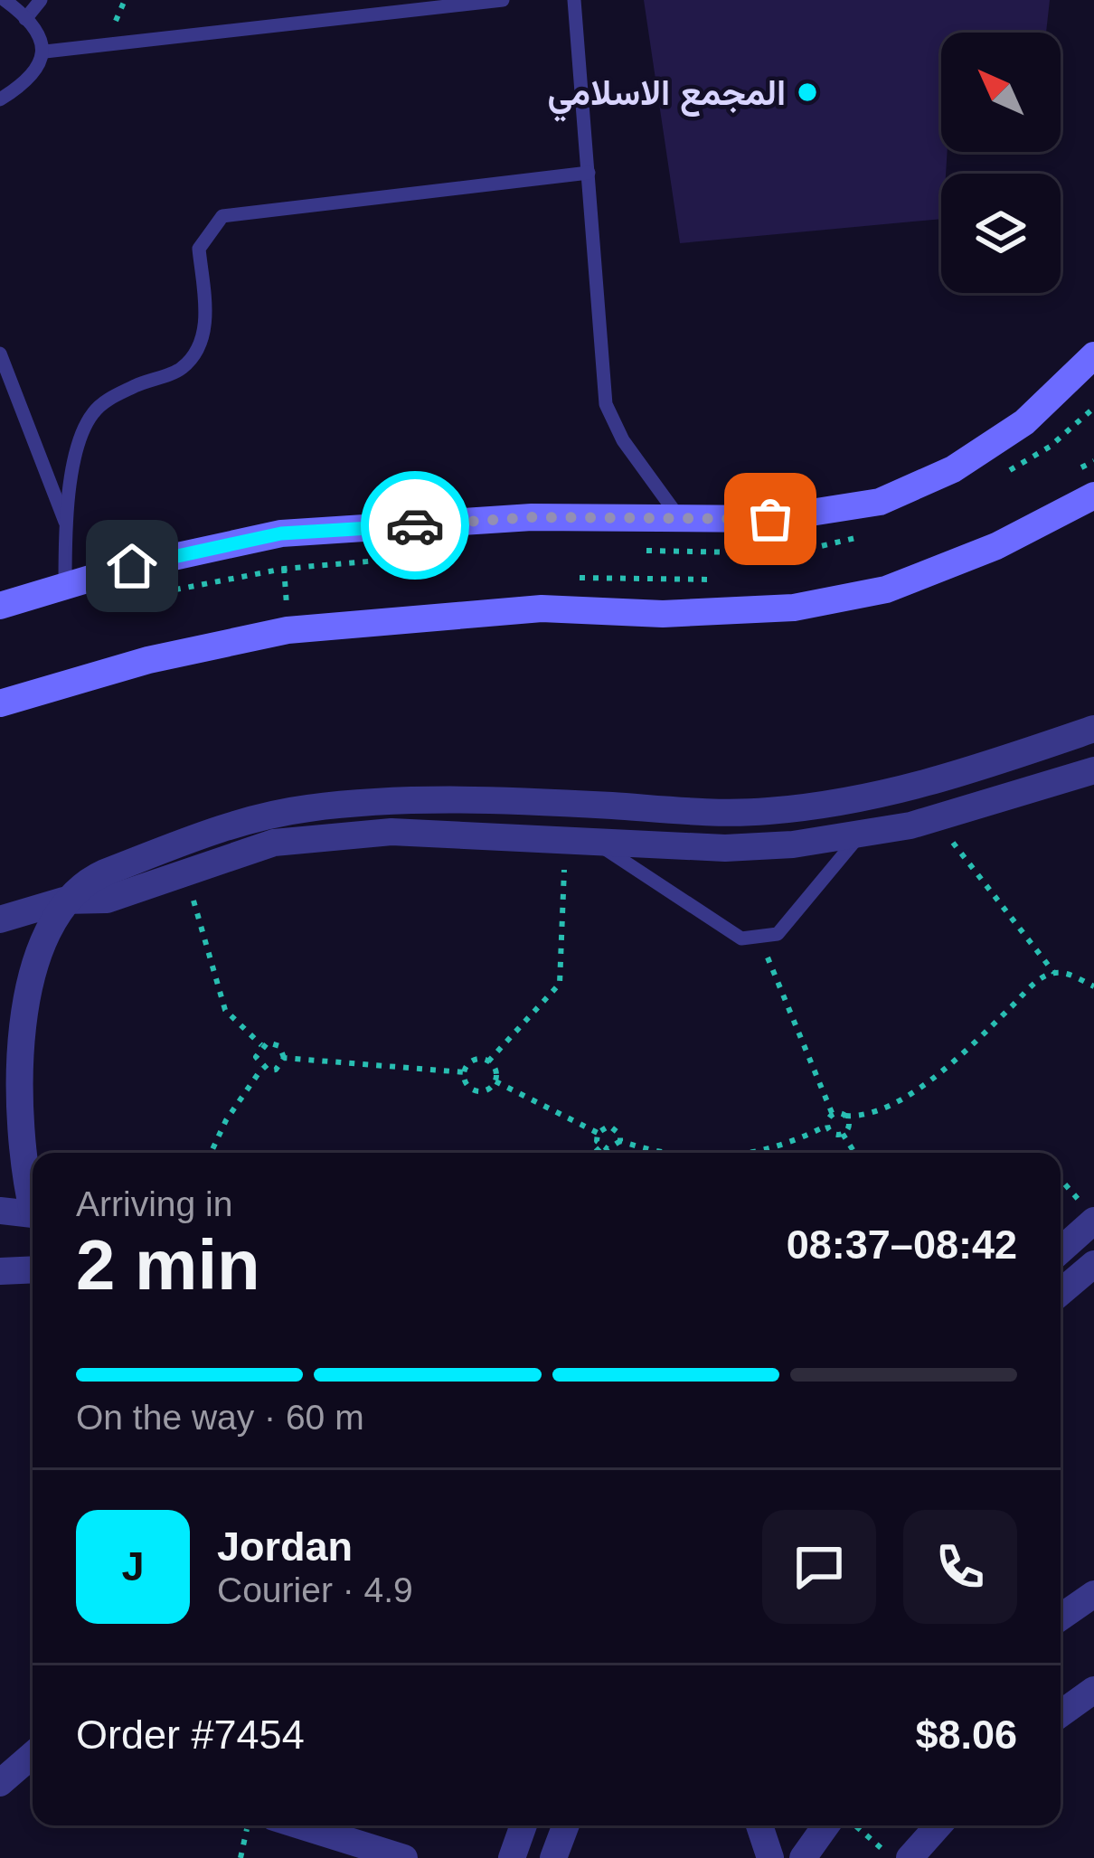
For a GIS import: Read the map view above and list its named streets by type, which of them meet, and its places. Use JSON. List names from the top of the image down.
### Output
{
  "places": ["المجمع الاسلامي"],
  "north": "top left",
  "page": {
    "heading": ["2 min", "Arriving in", "08:37–08:42"],
    "panel": [
      "Jordan",
      "Courier · 4.9",
      "Order #7454",
      "$8.06"
    ],
    "bar": "On the way · 60 m",
    "round": "J"
  }
}
